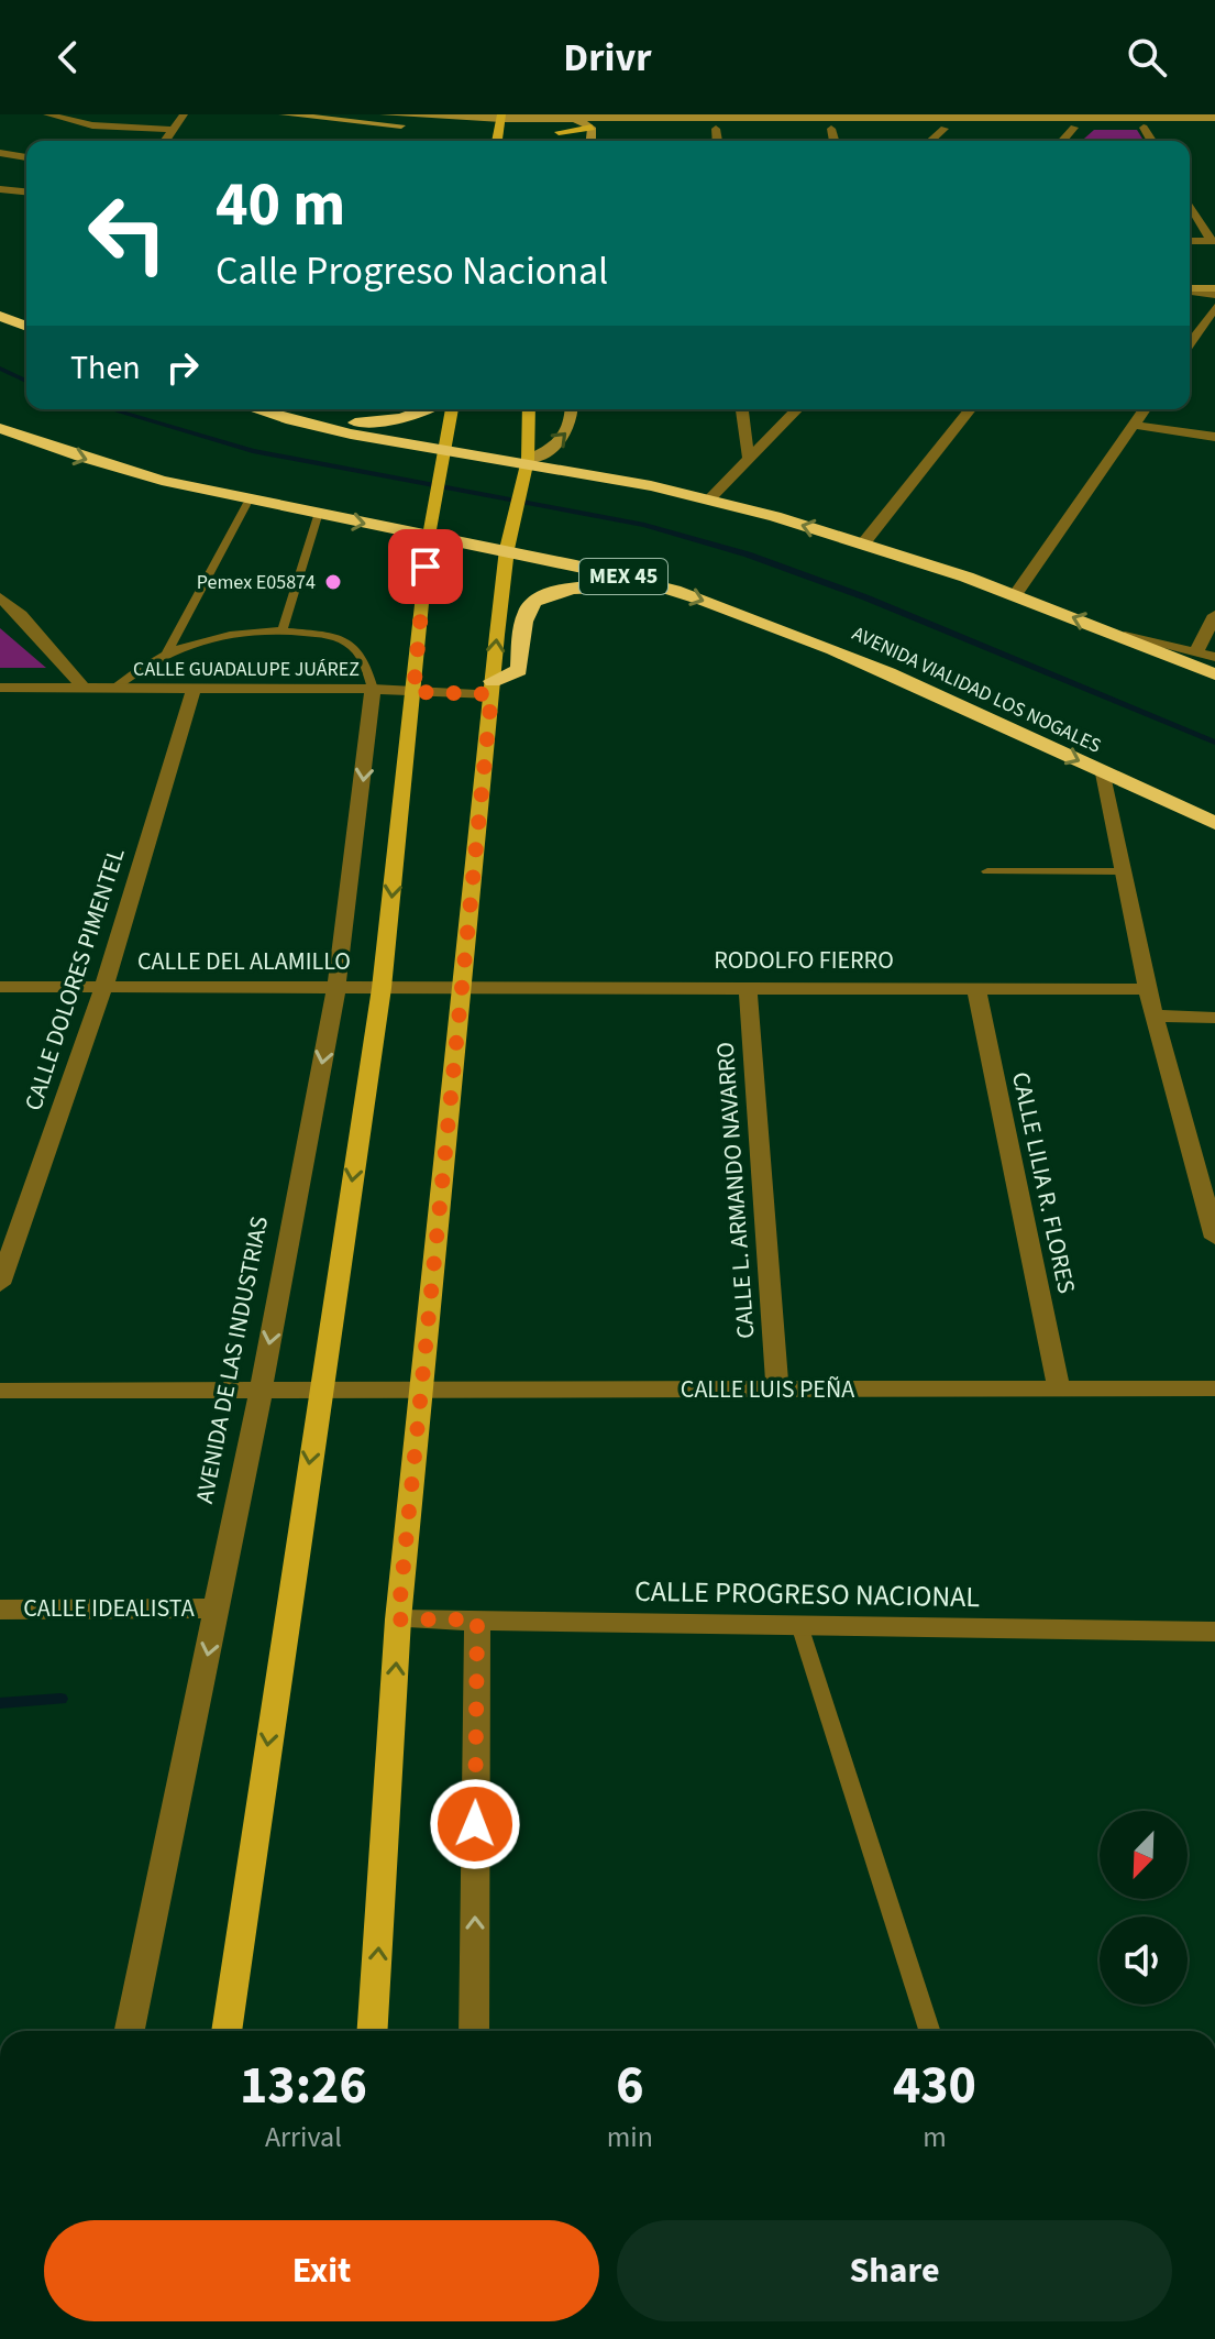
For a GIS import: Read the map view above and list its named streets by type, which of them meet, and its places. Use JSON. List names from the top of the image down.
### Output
{
  "streets": {
    "highway": ["MEX 45", "AVENIDA VIALIDAD LOS NOGALES"],
    "street": [
      "CALLE GUADALUPE JUÁREZ",
      "RODOLFO FIERRO",
      "CALLE DEL ALAMILLO",
      "CALLE DOLORES PIMENTEL",
      "CALLE LILIA R. FLORES",
      "CALLE L. ARMANDO NAVARRO",
      "AVENIDA DE LAS INDUSTRIAS",
      "CALLE LUIS PEÑA",
      "CALLE PROGRESO NACIONAL",
      "CALLE IDEALISTA"
    ]
  },
  "crossings": [
    ["CALLE GUADALUPE JUÁREZ", "CALLE DOLORES PIMENTEL"],
    ["CALLE GUADALUPE JUÁREZ", "AVENIDA DE LAS INDUSTRIAS"],
    ["RODOLFO FIERRO", "CALLE LILIA R. FLORES"],
    ["RODOLFO FIERRO", "CALLE L. ARMANDO NAVARRO"],
    ["CALLE DEL ALAMILLO", "CALLE DOLORES PIMENTEL"],
    ["CALLE DEL ALAMILLO", "AVENIDA DE LAS INDUSTRIAS"],
    ["CALLE LILIA R. FLORES", "CALLE LUIS PEÑA"],
    ["CALLE L. ARMANDO NAVARRO", "CALLE LUIS PEÑA"],
    ["AVENIDA DE LAS INDUSTRIAS", "CALLE IDEALISTA"]
  ],
  "one_way": ["AVENIDA DE LAS INDUSTRIAS"],
  "places": ["Pemex E05874"],
  "north": "bottom left",
  "page": {
    "header": "Drivr",
    "turn": ["40 m", "Calle Progreso Nacional"],
    "then": "Then",
    "eta": [
      "13:26",
      "Arrival",
      "6",
      "min",
      "430",
      "m"
    ],
    "buttons": ["Exit", "Share"]
  }
}
